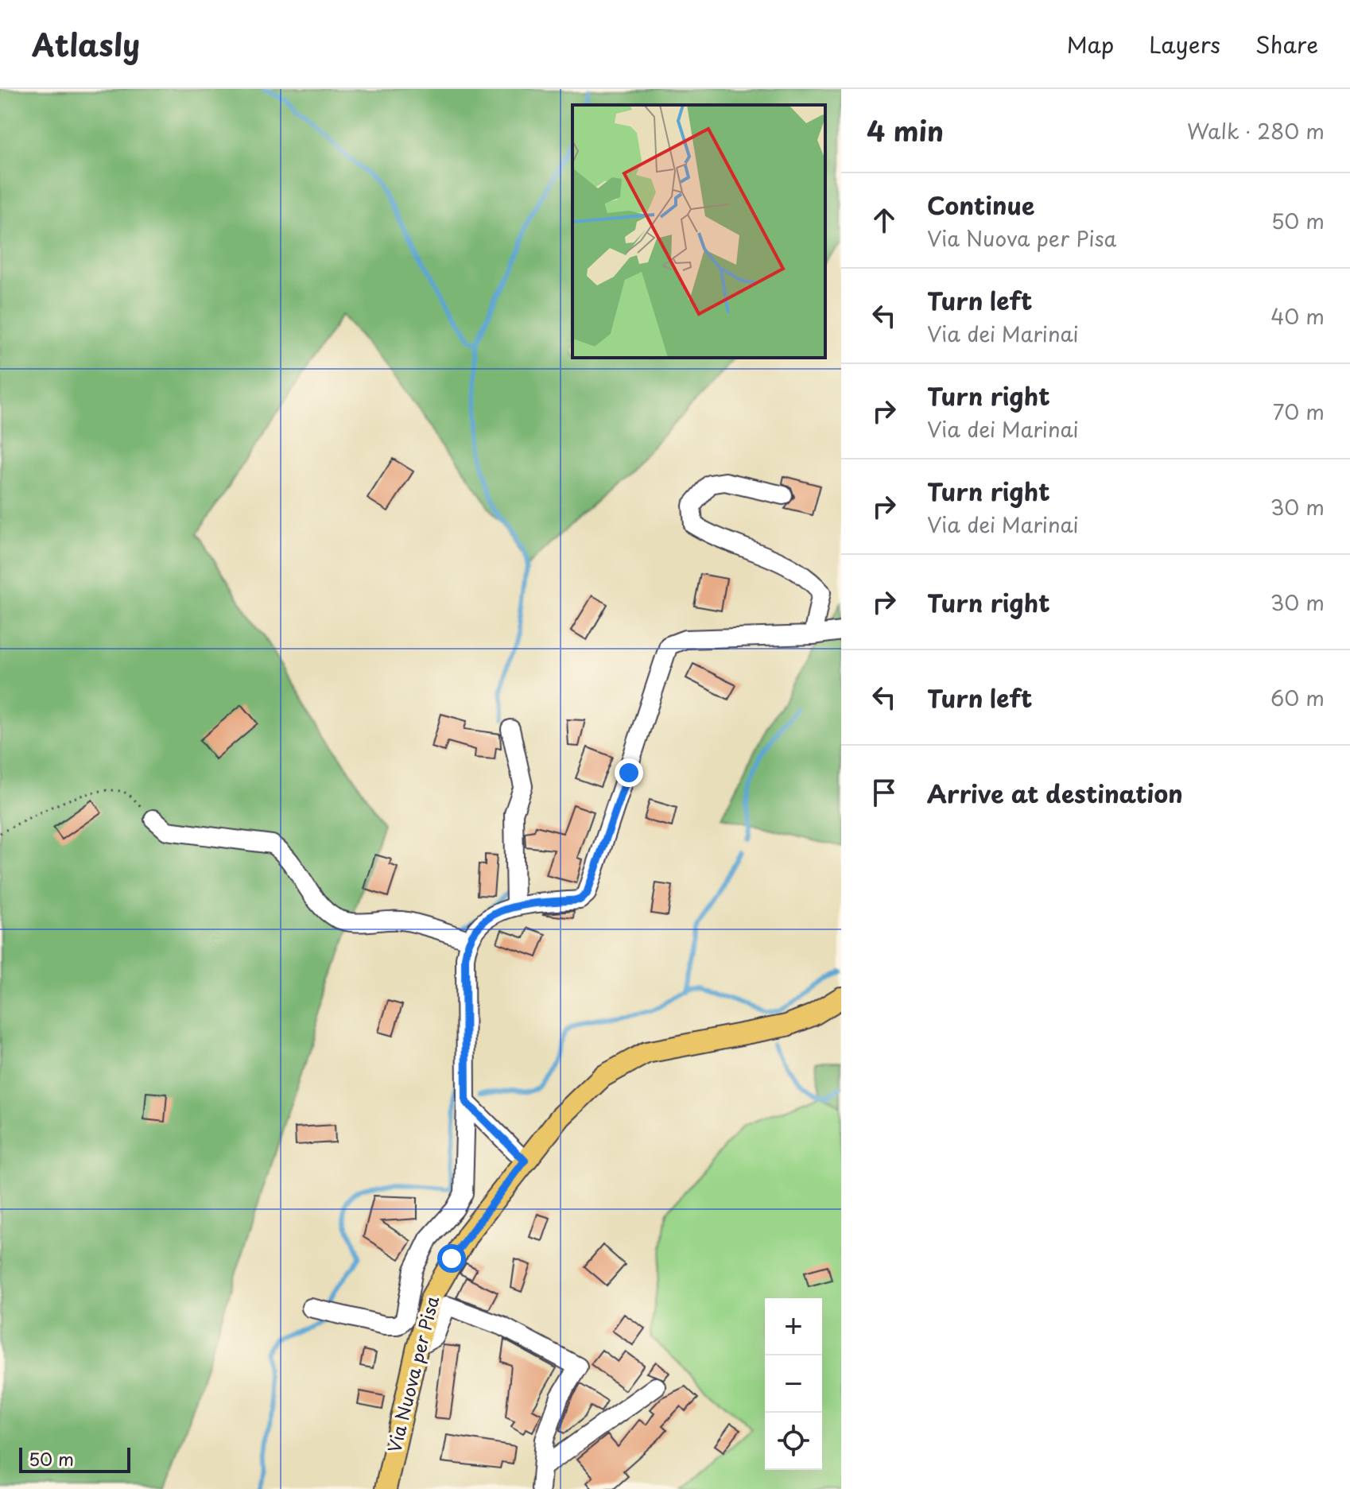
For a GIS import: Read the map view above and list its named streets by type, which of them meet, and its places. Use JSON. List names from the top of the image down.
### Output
{
  "streets": {
    "main road": ["Via Nuova per Pisa"]
  },
  "scale_bar": "50 m",
  "page": {
    "header": "Atlasly",
    "nav": ["Map", "Layers", "Share"],
    "heading": ["4 min", "Walk · 280 m"],
    "list": [
      ["Continue", "Via Nuova per Pisa", "50 m"],
      ["Turn left", "Via dei Marinai", "40 m"],
      ["Turn right", "Via dei Marinai", "70 m"],
      ["Turn right", "Via dei Marinai", "30 m"],
      ["Turn right", "30 m"],
      ["Turn left", "60 m"],
      "Arrive at destination"
    ],
    "map_buttons": ["+", "−"],
    "scale": "50 m"
  }
}
